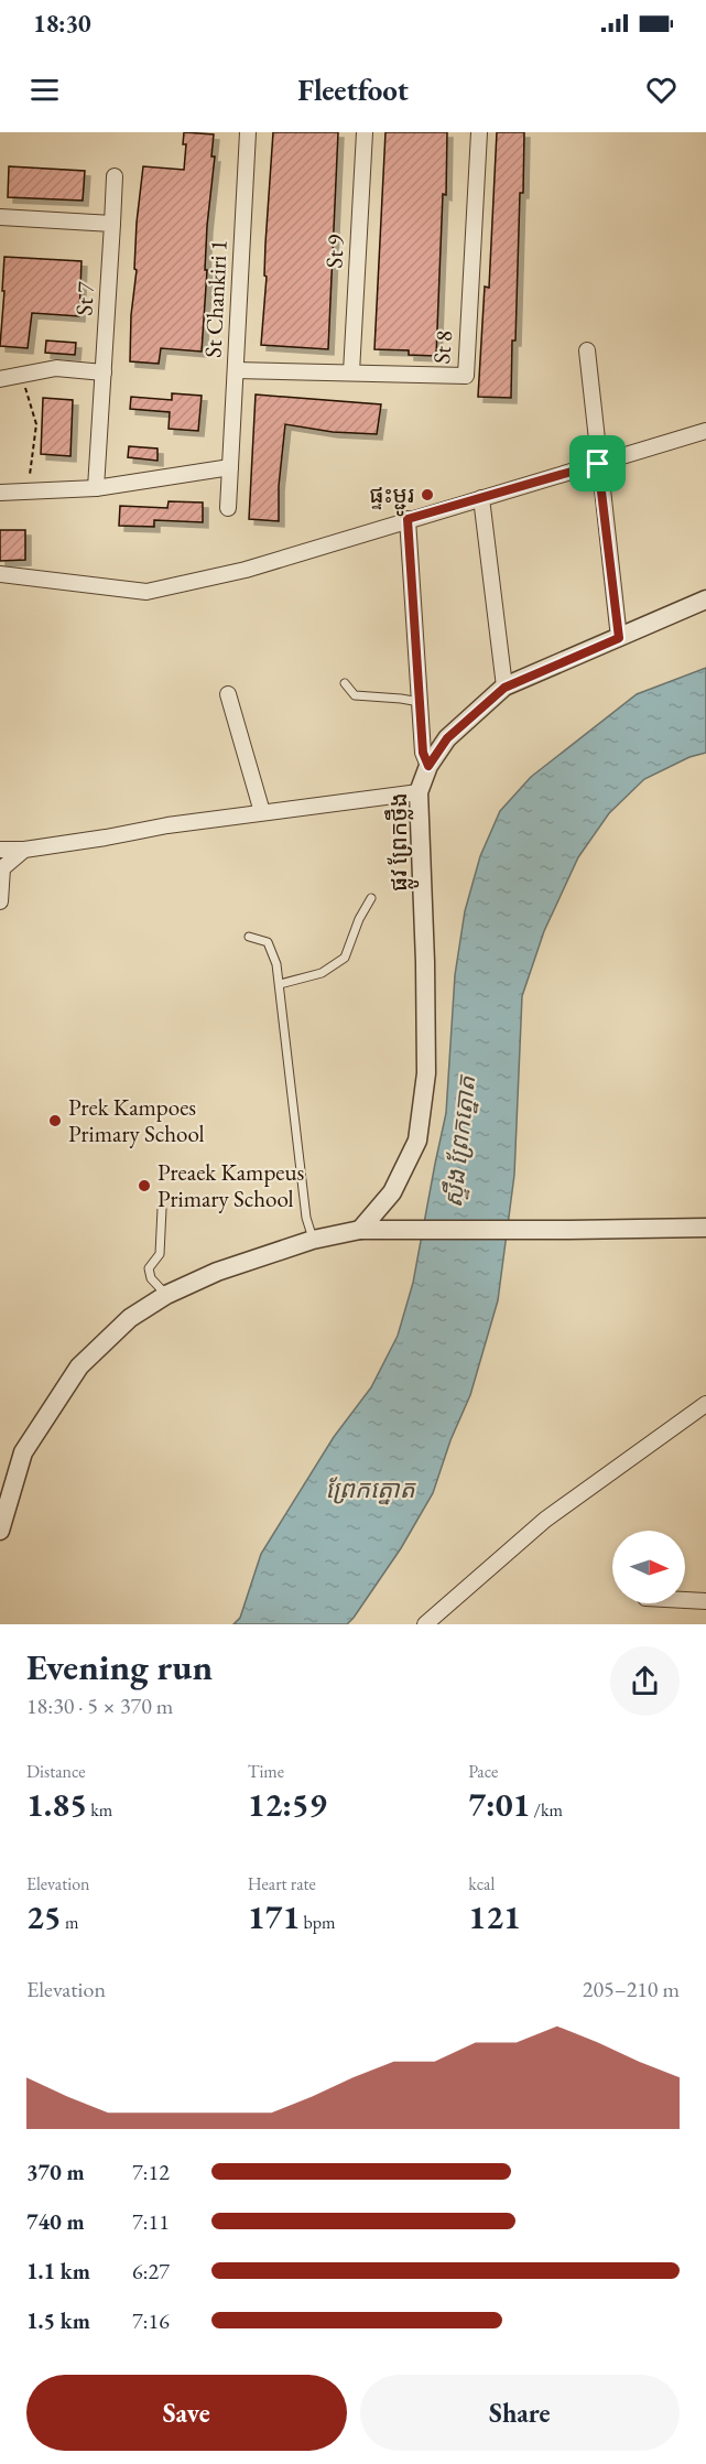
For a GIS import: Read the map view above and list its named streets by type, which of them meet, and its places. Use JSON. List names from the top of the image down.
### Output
{
  "streets": {
    "street": [
      "St 9",
      "St 7",
      "St Chankiri 1",
      "St 8",
      "ផ្លូវ ព្រែកថ្លឹង"
    ]
  },
  "crossings": [
    ["St 9", "St 8"],
    ["St Chankiri 1", "St 8"]
  ],
  "water": ["ស្ទឹង ព្រែកត្នោត", "ព្រែកត្នោត"],
  "places": ["ផ្ទះម្ជូរ", "Prek Kampoes Primary School", "Preaek Kampeus Primary School"],
  "north": "right",
  "page": {
    "status": "18:30",
    "header": "Fleetfoot",
    "heading": ["Evening run", "18:30 · 5 × 370 m"],
    "stats": [
      ["Distance", "1.85 km"],
      ["Time", "12:59"],
      ["Pace", "7:01 /km"],
      ["Elevation", "25 m"],
      ["Heart rate", "171 bpm"],
      ["kcal", "121"]
    ],
    "chart": ["Elevation", "205–210 m"],
    "list": [
      {
        "name": "370 m",
        "note": "7:12"
      },
      {
        "name": "740 m",
        "note": "7:11"
      },
      {
        "name": "1.1 km",
        "note": "6:27"
      },
      {
        "name": "1.5 km",
        "note": "7:16"
      }
    ],
    "buttons": ["Save", "Share"]
  }
}
